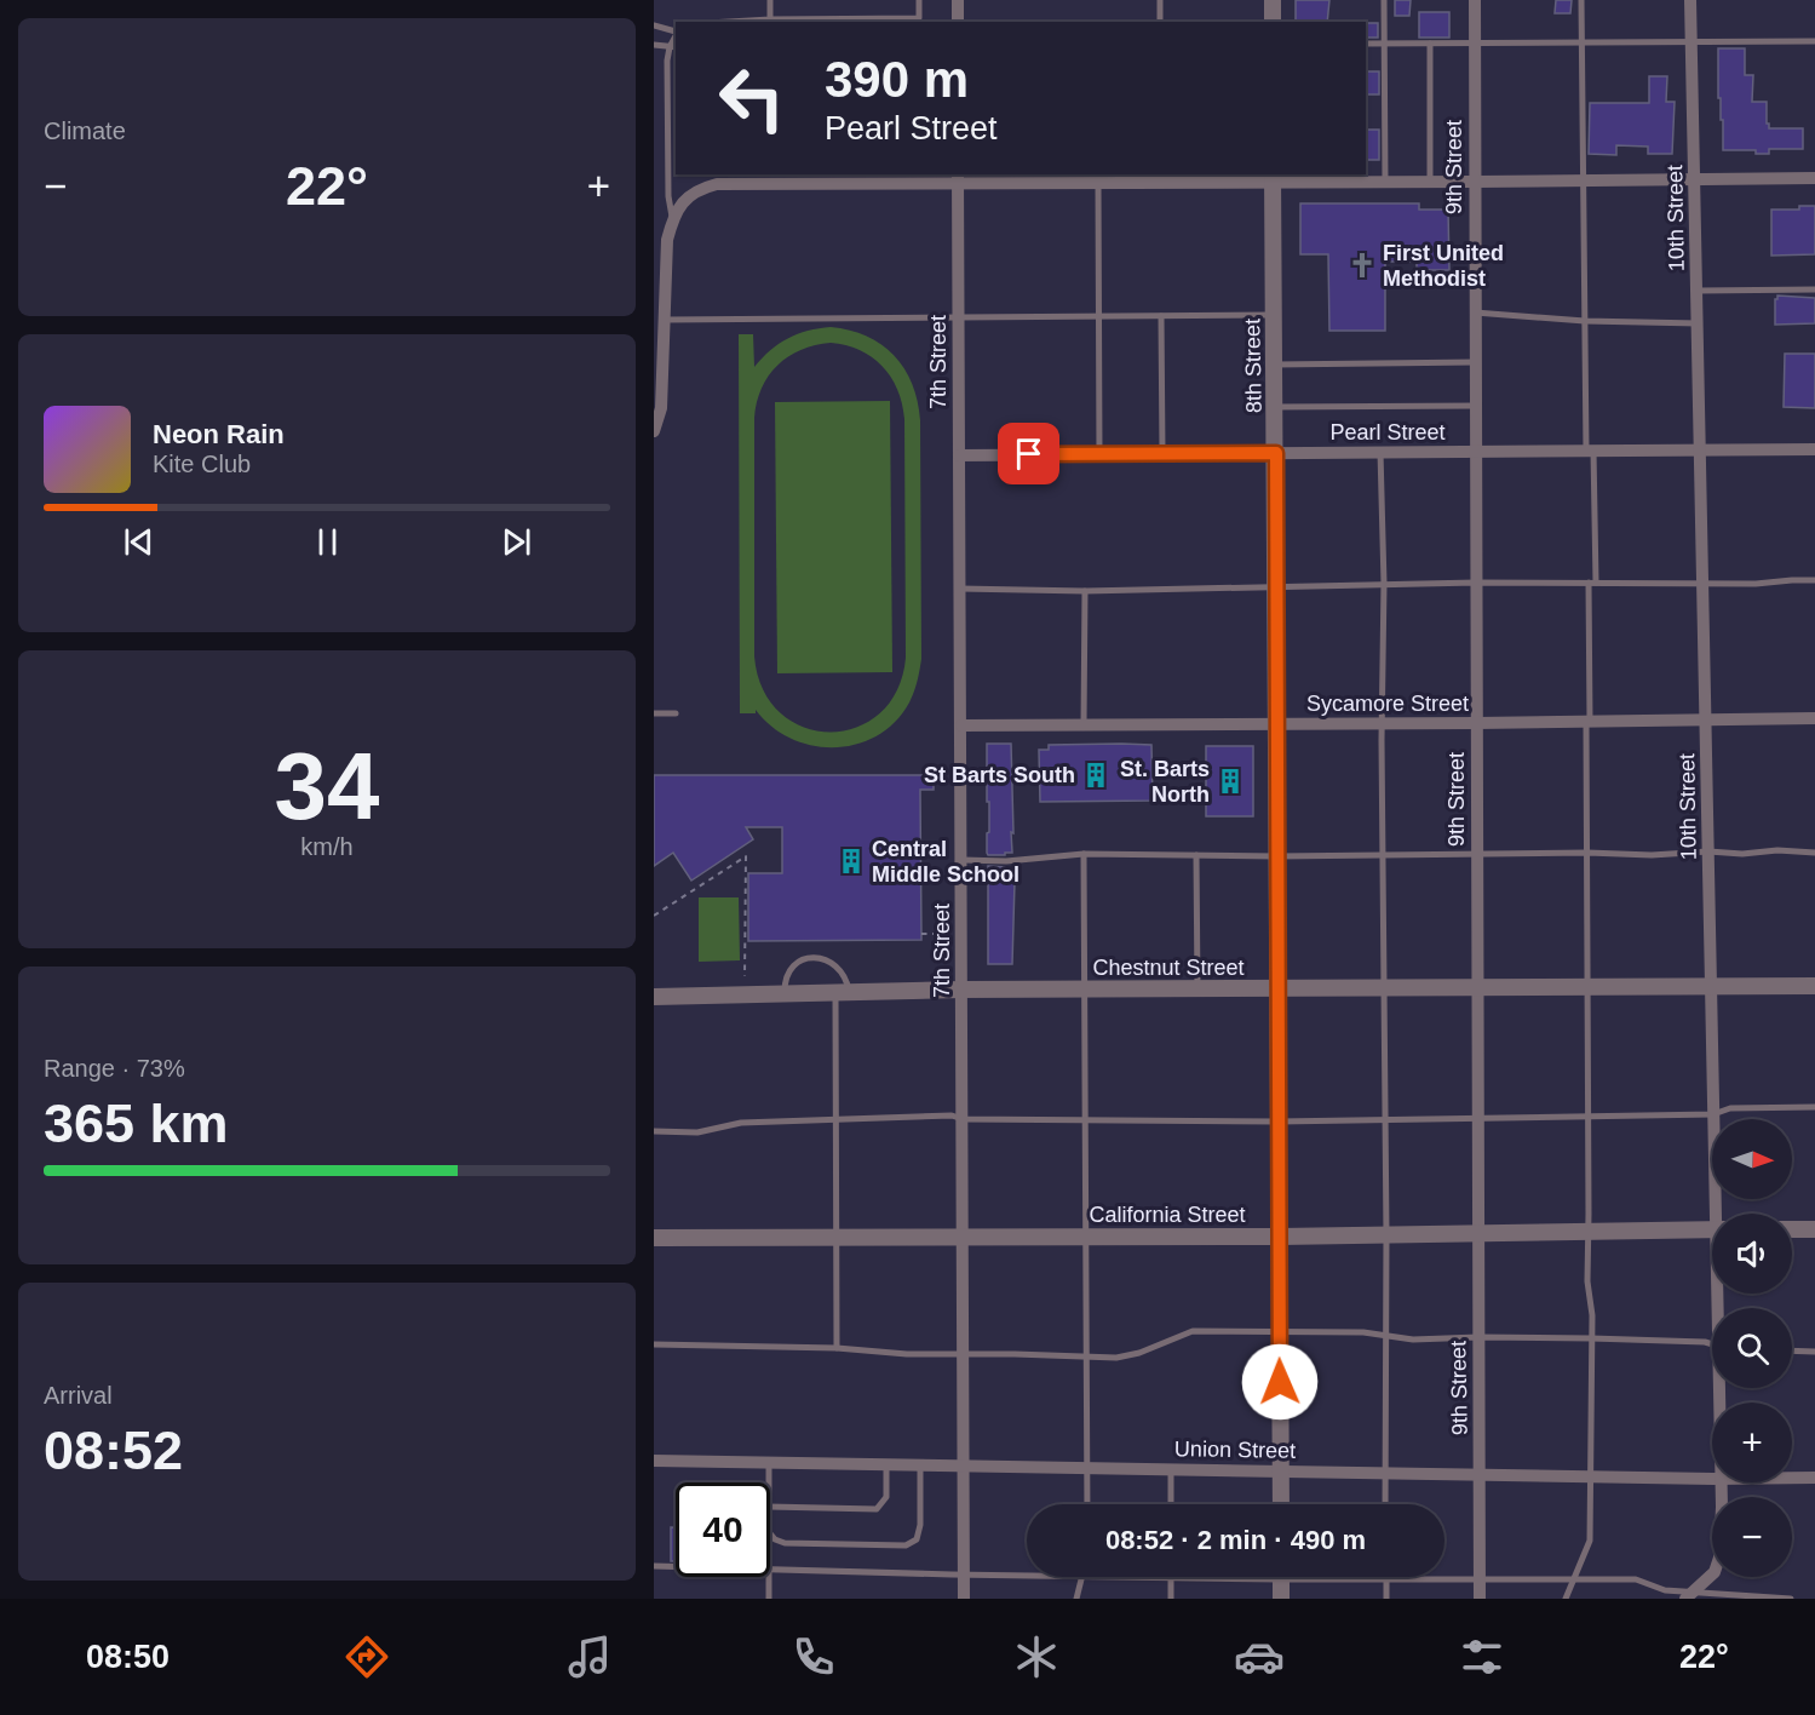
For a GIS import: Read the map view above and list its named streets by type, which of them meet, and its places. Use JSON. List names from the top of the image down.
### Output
{
  "streets": {
    "street": [
      "9th Street",
      "10th Street",
      "7th Street",
      "8th Street",
      "Pearl Street",
      "Sycamore Street",
      "Chestnut Street",
      "California Street",
      "Union Street"
    ]
  },
  "crossings": [
    ["9th Street", "Pearl Street"],
    ["9th Street", "Sycamore Street"],
    ["9th Street", "Chestnut Street"],
    ["9th Street", "California Street"],
    ["9th Street", "Union Street"],
    ["10th Street", "Pearl Street"],
    ["10th Street", "Sycamore Street"],
    ["10th Street", "Chestnut Street"],
    ["7th Street", "Pearl Street"],
    ["7th Street", "Sycamore Street"],
    ["7th Street", "Chestnut Street"],
    ["7th Street", "California Street"],
    ["7th Street", "Union Street"],
    ["8th Street", "Pearl Street"],
    ["8th Street", "Sycamore Street"],
    ["8th Street", "Chestnut Street"],
    ["8th Street", "California Street"],
    ["8th Street", "Union Street"]
  ],
  "places": {
    "church": ["First United Methodist"],
    "building": ["St Barts South", "St. Barts North", "Central Middle School"]
  },
  "north": "right",
  "page": {
    "tile": [
      "Climate",
      ["34", "km/h"],
      ["Range · 73%", "365 km"],
      ["Arrival", "08:52"]
    ],
    "turn": ["390 m", "Pearl Street"],
    "heat": ["−", "22°", "+"],
    "song": ["Neon Rain", "Kite Club"],
    "map_buttons": ["+", "−"],
    "limit": "40",
    "trip": "08:52 · 2 min · 490 m",
    "tabs": ["08:50", "22°"]
  }
}
